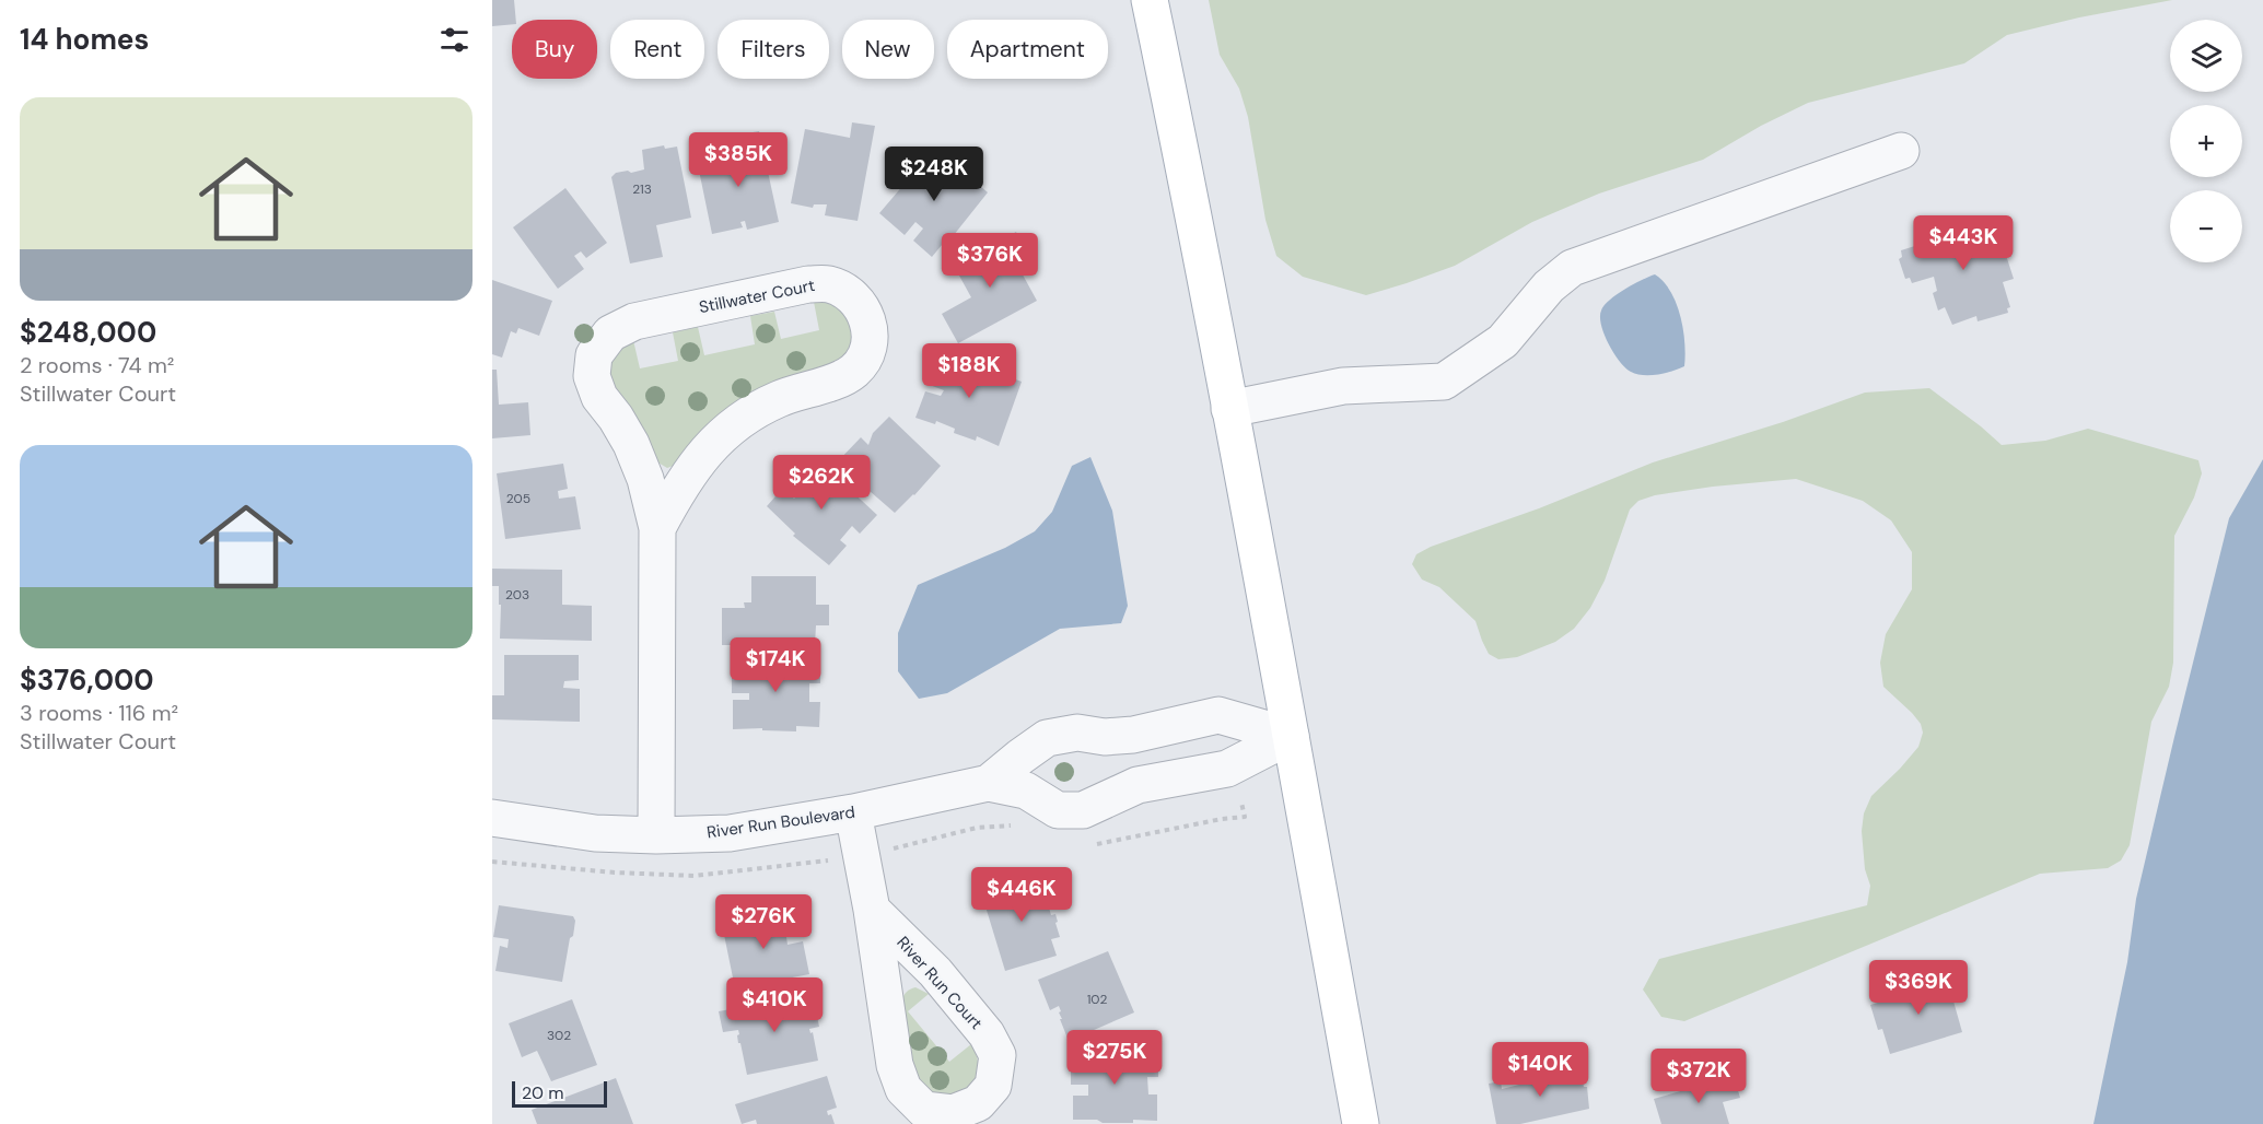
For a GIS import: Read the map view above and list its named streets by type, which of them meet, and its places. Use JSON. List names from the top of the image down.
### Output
{
  "streets": {
    "street": ["Stillwater Court", "River Run Boulevard", "River Run Court"]
  },
  "crossings": [
    ["Stillwater Court", "River Run Boulevard"],
    ["River Run Boulevard", "River Run Court"]
  ],
  "house_numbers": [
    "213",
    "205",
    "203",
    "102",
    "302"
  ],
  "scale_bar": "20 m",
  "page": {
    "heading": "14 homes",
    "map_buttons": ["+", "−"],
    "chip": [
      "Buy",
      "Rent",
      "Filters",
      "New",
      "Apartment"
    ],
    "list": [
      {
        "name": "$248,000",
        "note": "2 rooms · 74 m² · Stillwater Court"
      },
      {
        "name": "$376,000",
        "note": "3 rooms · 116 m² · Stillwater Court"
      }
    ],
    "price": [
      "$385K",
      "$248K",
      "$443K",
      "$376K",
      "$188K",
      "$262K",
      "$174K",
      "$446K",
      "$276K",
      "$369K",
      "$410K",
      "$275K",
      "$140K",
      "$372K"
    ],
    "scale": "20 m"
  }
}
